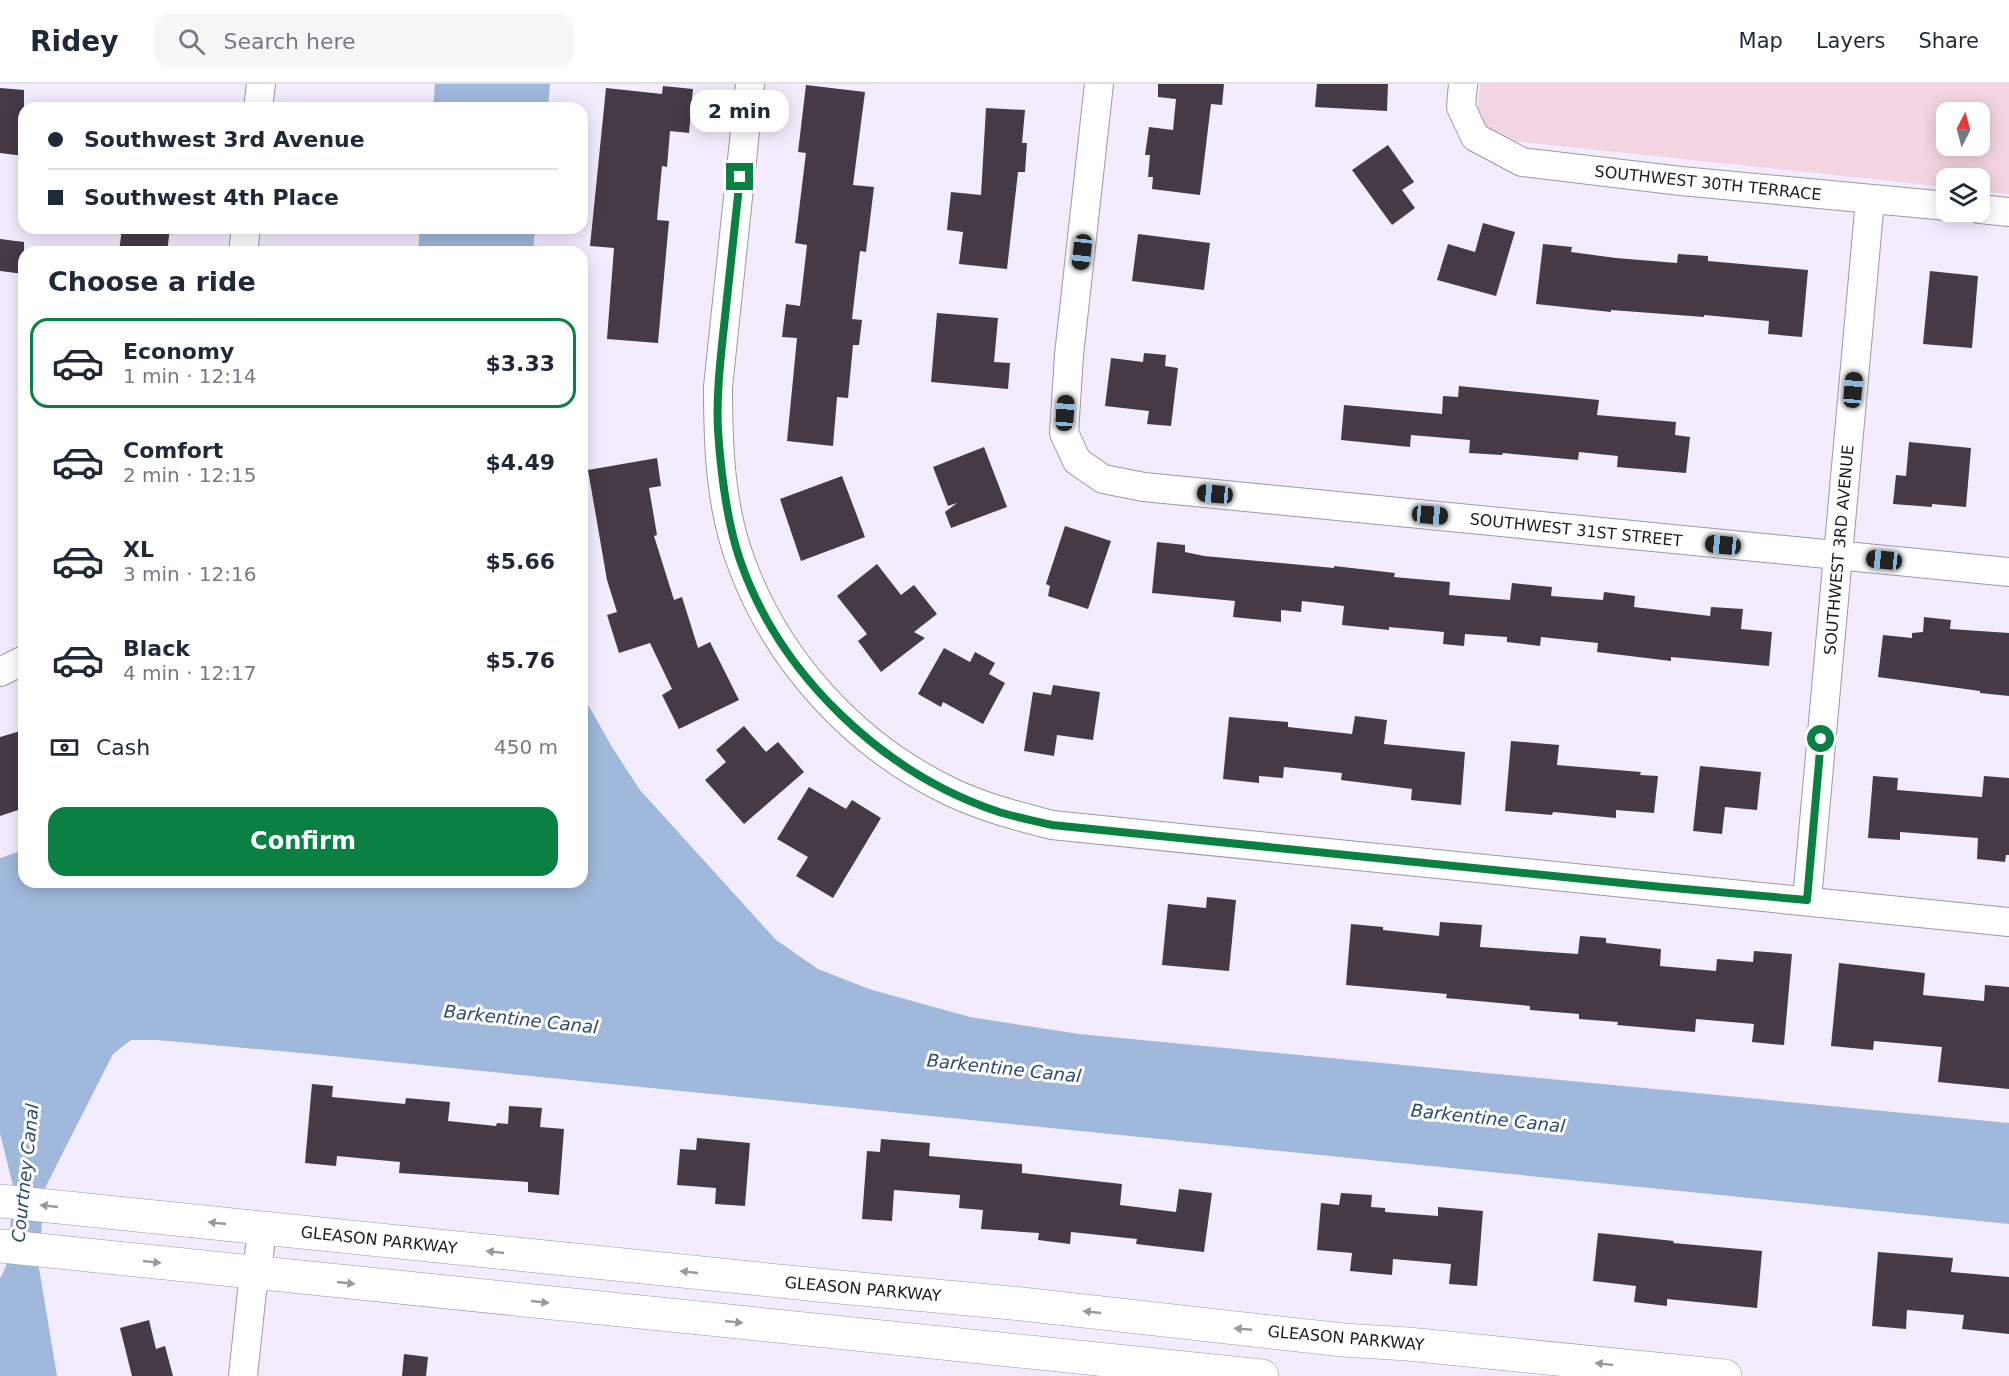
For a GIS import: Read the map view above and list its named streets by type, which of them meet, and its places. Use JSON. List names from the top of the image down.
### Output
{
  "streets": {
    "main road": ["GLEASON PARKWAY"],
    "street": ["SOUTHWEST 30TH TERRACE", "SOUTHWEST 31ST STREET", "SOUTHWEST 3RD AVENUE"]
  },
  "crossings": [
    ["SOUTHWEST 30TH TERRACE", "SOUTHWEST 3RD AVENUE"],
    ["SOUTHWEST 31ST STREET", "SOUTHWEST 3RD AVENUE"]
  ],
  "water": ["Barkentine Canal", "Courtney Canal"],
  "north": "top",
  "page": {
    "header": "Ridey",
    "search": "Search here",
    "nav": ["Map", "Layers", "Share"],
    "bubble": "2 min",
    "banner": ["Southwest 3rd Avenue", "Southwest 4th Place"],
    "heading": "Choose a ride",
    "list": [
      {
        "name": "Economy",
        "note": "1 min · 12:14",
        "value": "$3.33"
      },
      {
        "name": "Comfort",
        "note": "2 min · 12:15",
        "value": "$4.49"
      },
      {
        "name": "XL",
        "note": "3 min · 12:16",
        "value": "$5.66"
      },
      {
        "name": "Black",
        "note": "4 min · 12:17",
        "value": "$5.76"
      }
    ],
    "pay": ["Cash", "450 m"],
    "buttons": "Confirm"
  }
}
